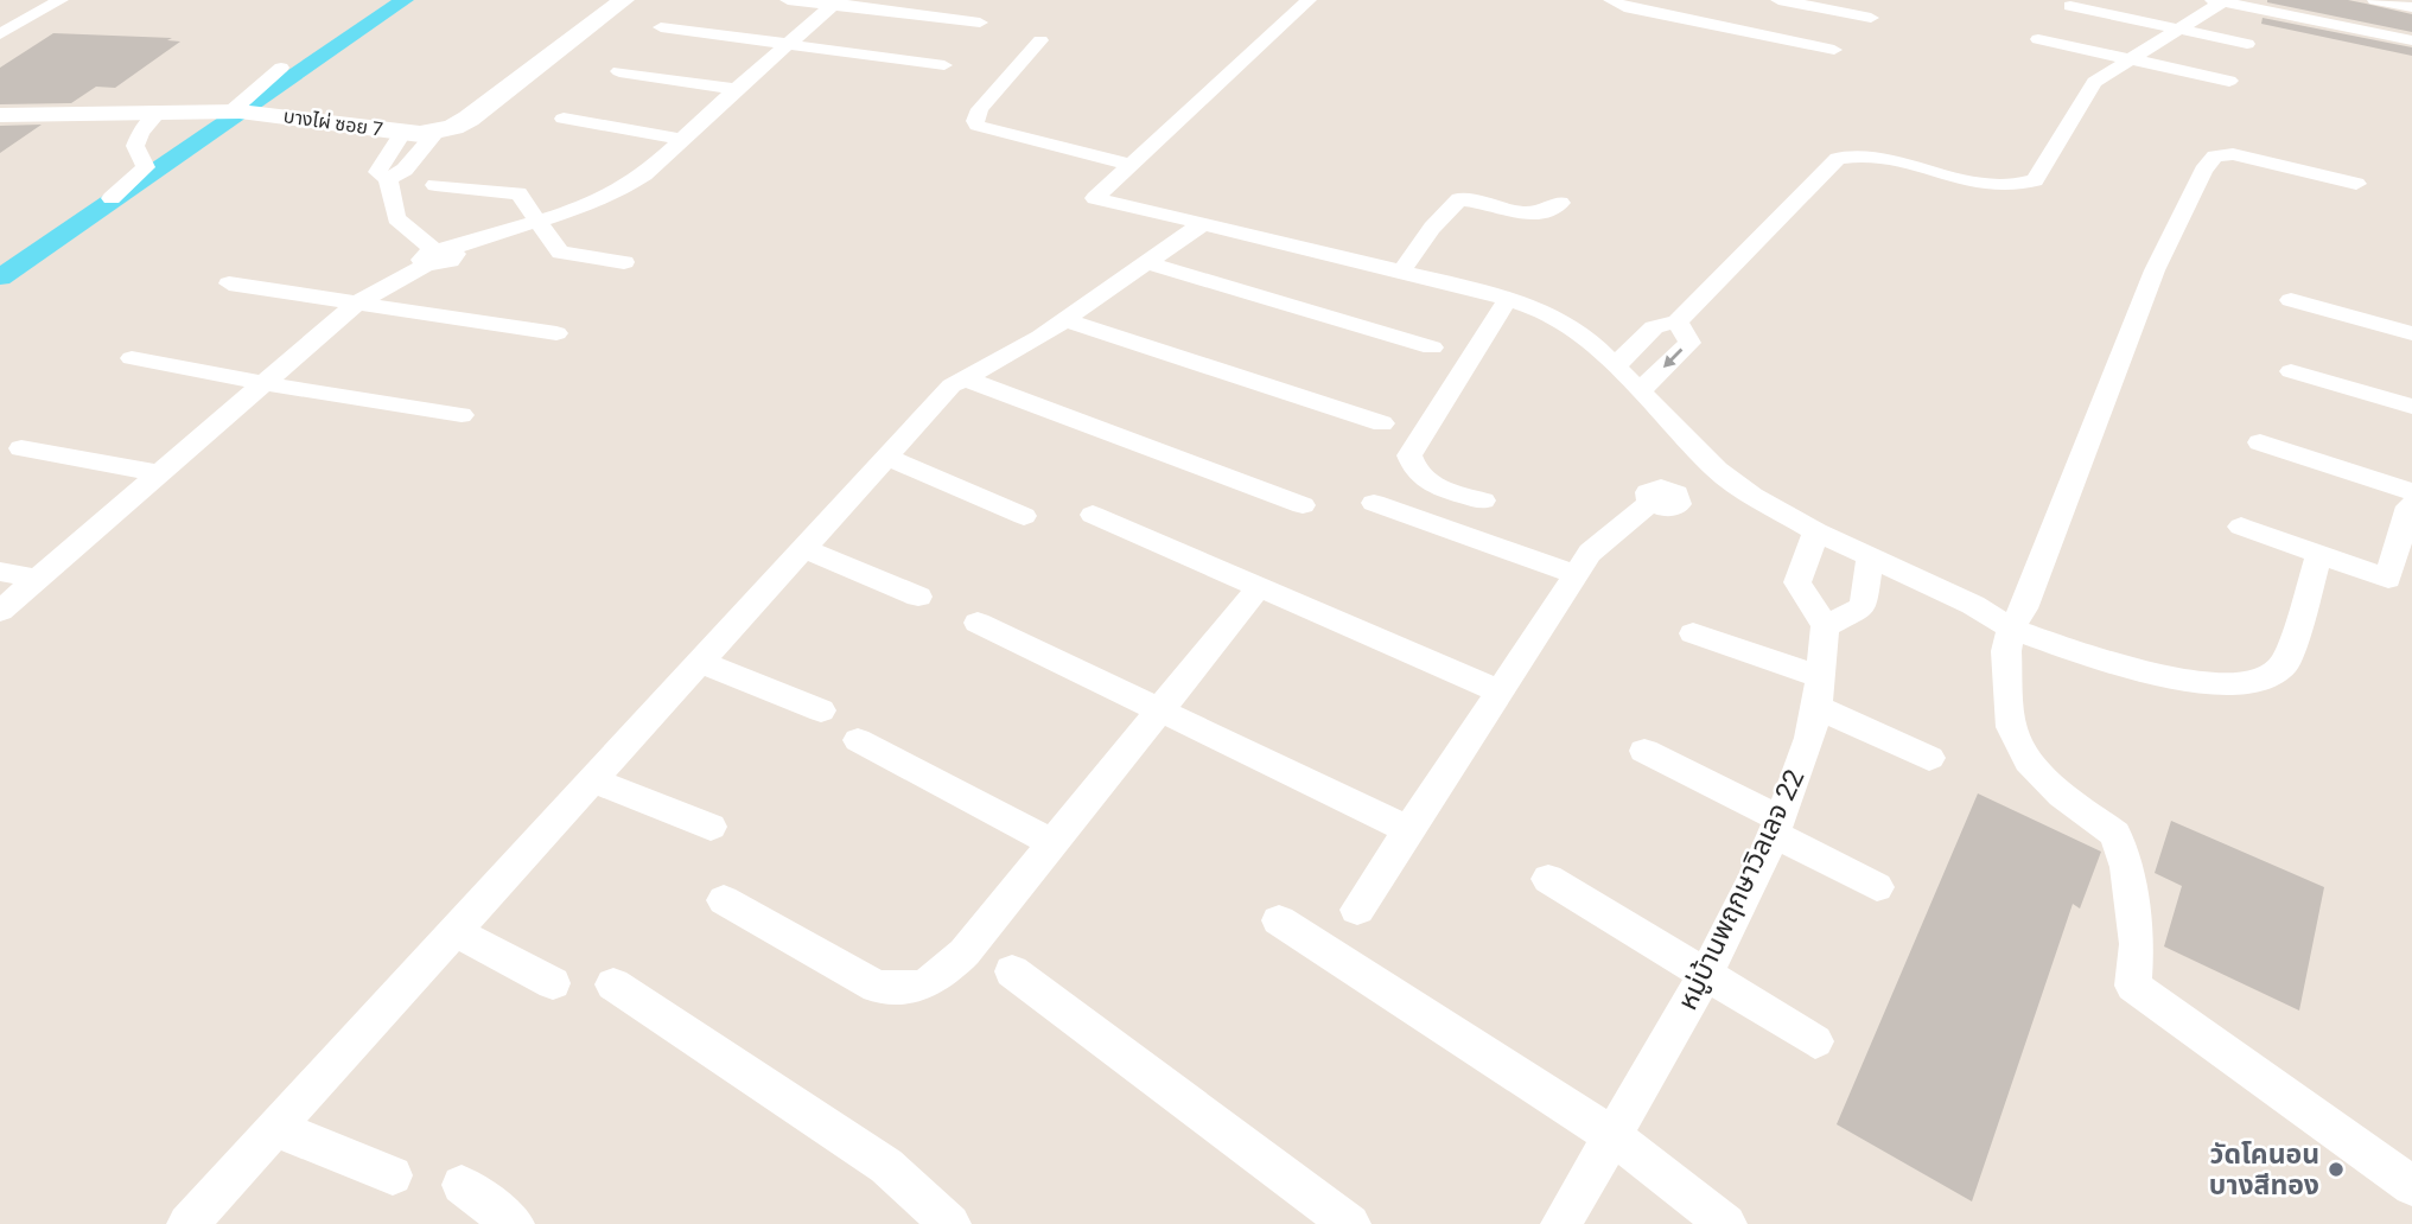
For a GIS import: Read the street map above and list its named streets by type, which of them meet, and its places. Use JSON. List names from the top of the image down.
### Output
{
  "streets": {
    "street": ["บางไผ่ ซอย 7", "หมู่บ้านพฤกษาวิลเลจ 22"]
  },
  "places": ["วัดโคนอน บางสีทอง"]
}
